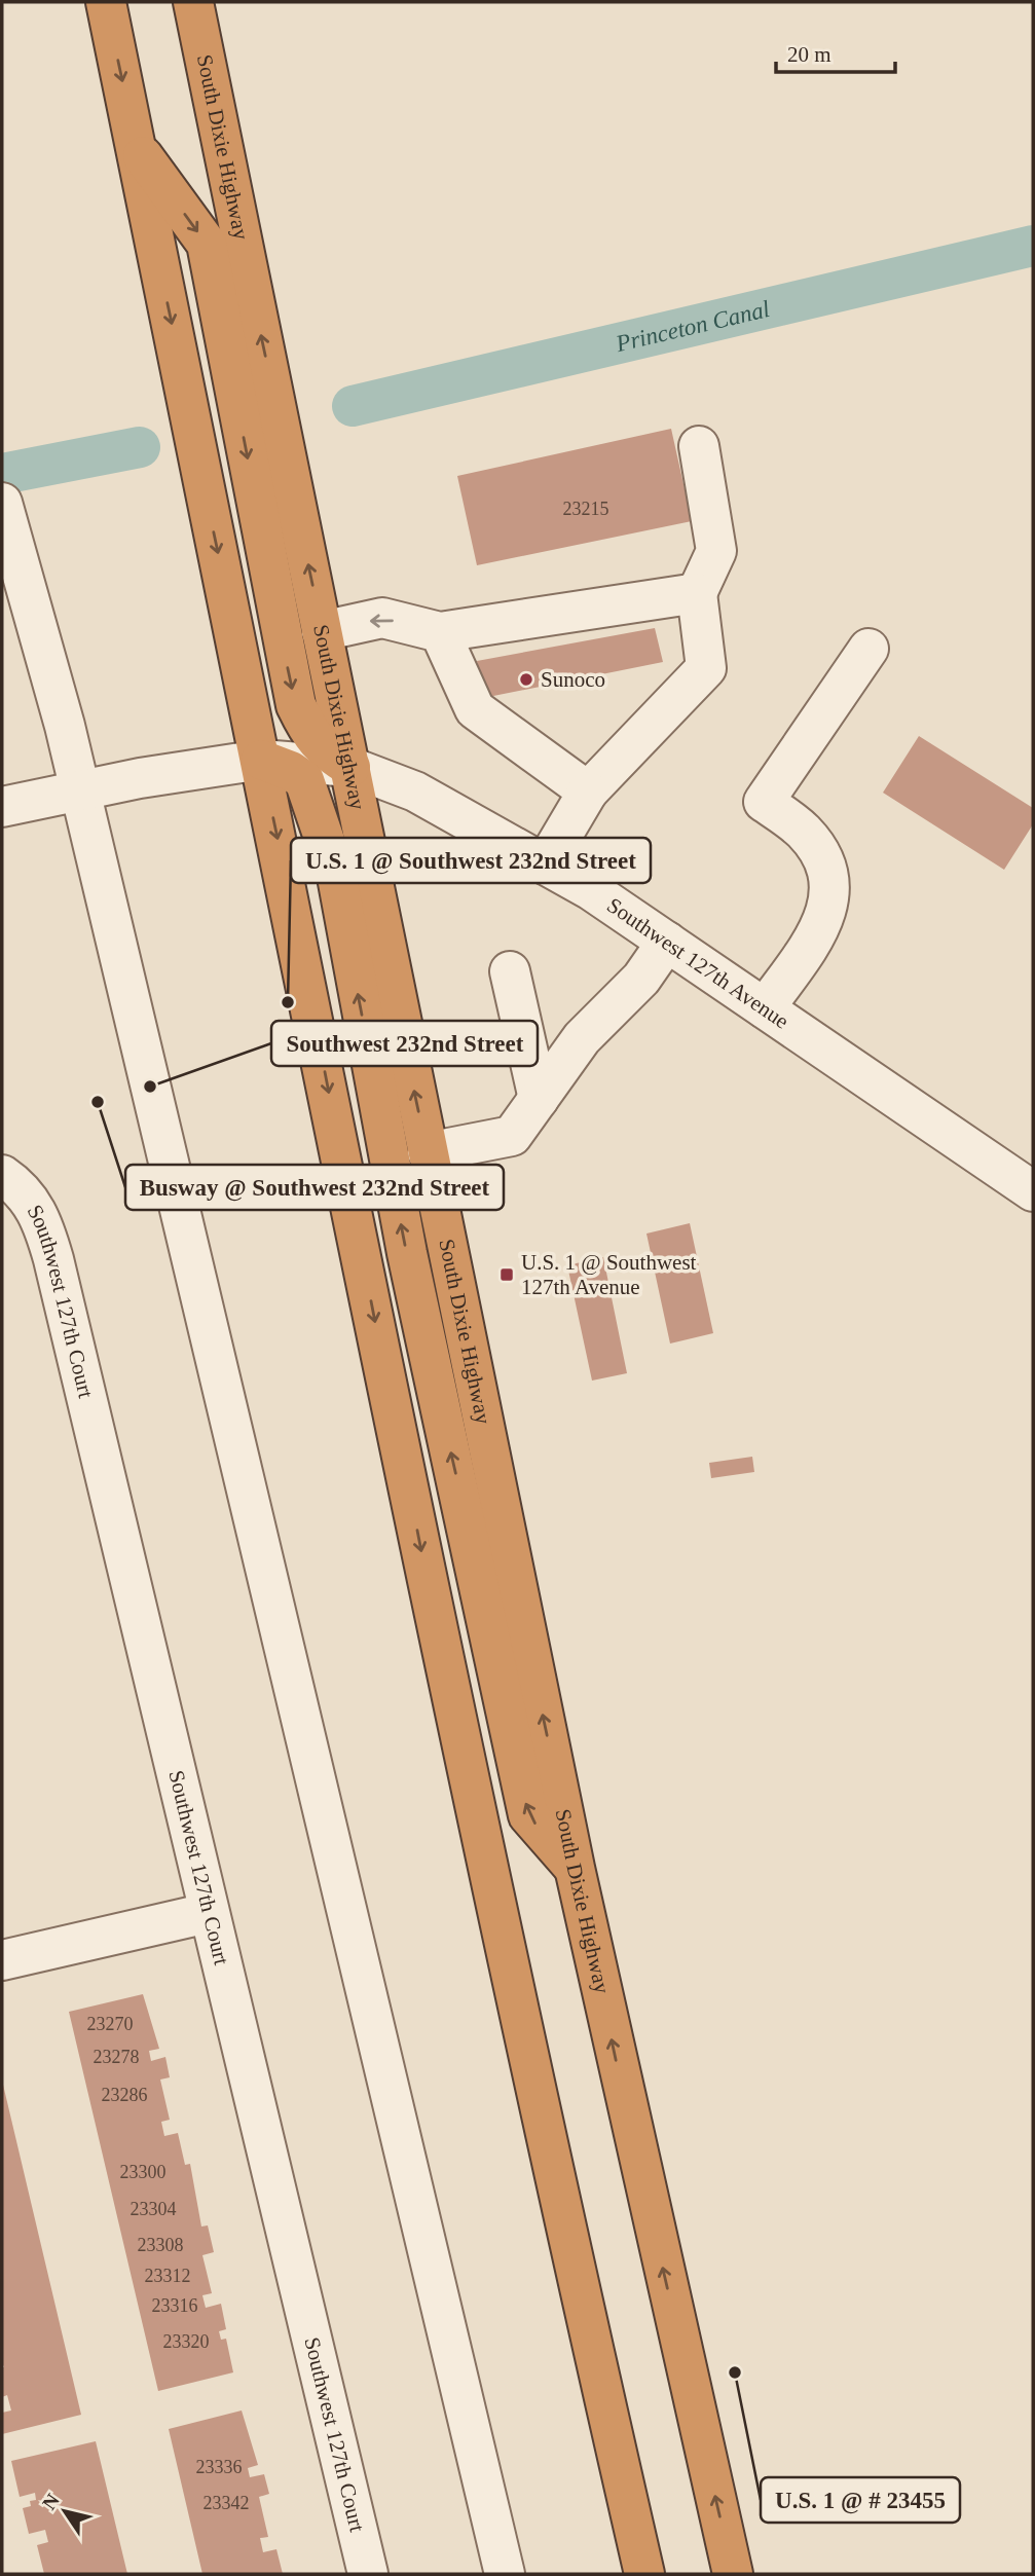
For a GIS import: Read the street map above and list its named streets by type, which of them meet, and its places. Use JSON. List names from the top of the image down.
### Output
{
  "streets": {
    "highway": ["South Dixie Highway"],
    "street": ["Southwest 127th Avenue", "Southwest 127th Court"]
  },
  "crossings": [
    ["South Dixie Highway", "Southwest 127th Avenue"]
  ],
  "water": ["Princeton Canal"],
  "places": {
    "other": [
      "Sunoco",
      "U.S. 1 @ Southwest 232nd Street",
      "Southwest 232nd Street",
      "Busway @ Southwest 232nd Street",
      "U.S. 1 @ # 23455"
    ],
    "transit": ["U.S. 1 @ Southwest 127th Avenue"]
  },
  "house_numbers": [
    "23215",
    "23270",
    "23278",
    "23286",
    "23300",
    "23304",
    "23308",
    "23312",
    "23316",
    "23320",
    "23336",
    "23342"
  ],
  "scale_bar": "20 m",
  "north": "top left"
}
